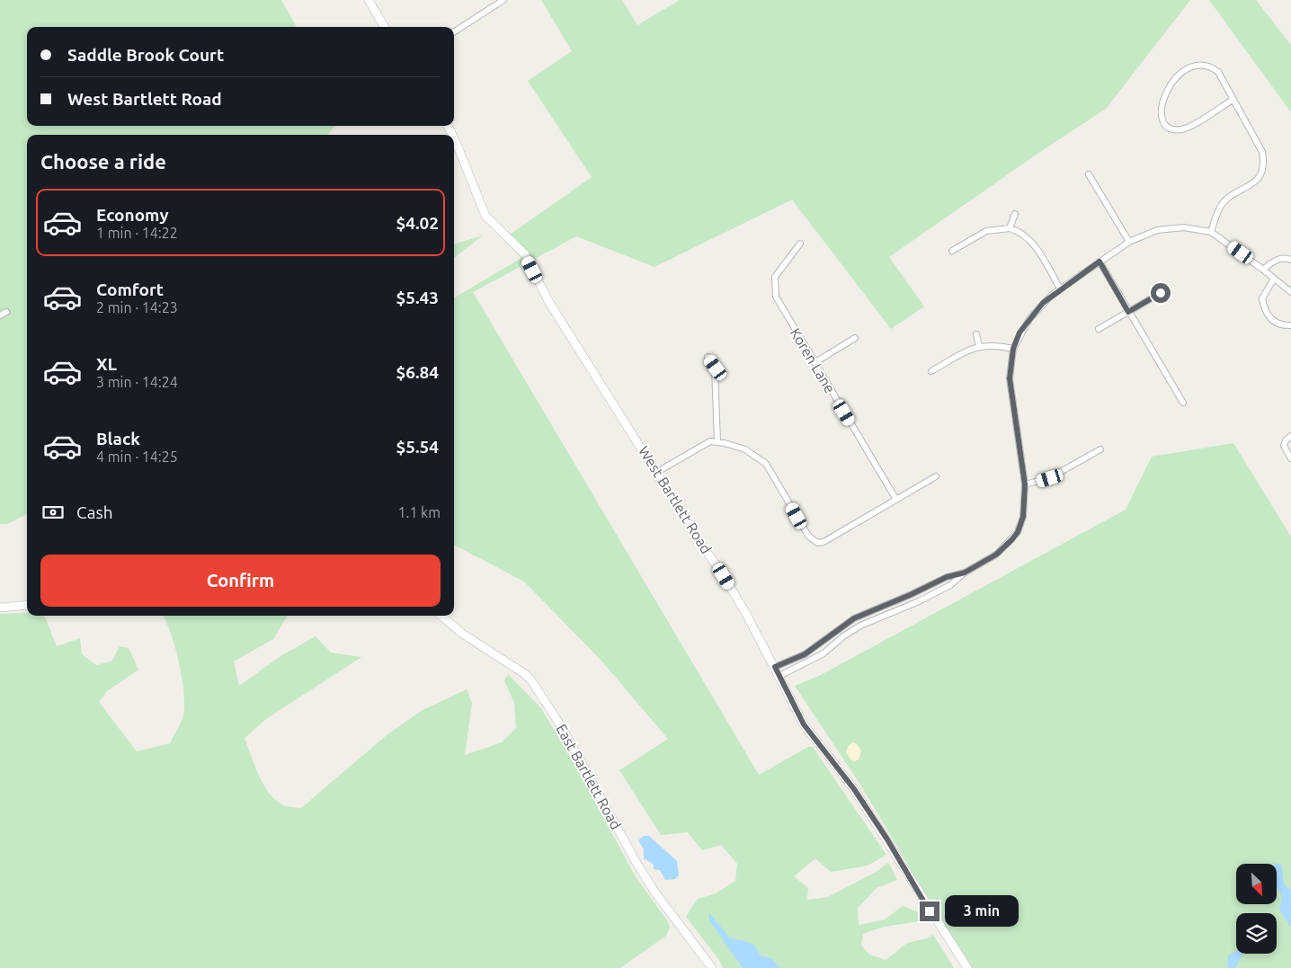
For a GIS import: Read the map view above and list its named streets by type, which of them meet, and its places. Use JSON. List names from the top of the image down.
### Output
{
  "streets": {
    "street": ["Koren Lane", "West Bartlett Road", "East Bartlett Road"]
  },
  "north": "bottom right",
  "page": {
    "banner": ["Saddle Brook Court", "West Bartlett Road"],
    "heading": "Choose a ride",
    "list": [
      {
        "name": "Economy",
        "note": "1 min · 14:22",
        "value": "$4.02"
      },
      {
        "name": "Comfort",
        "note": "2 min · 14:23",
        "value": "$5.43"
      },
      {
        "name": "XL",
        "note": "3 min · 14:24",
        "value": "$6.84"
      },
      {
        "name": "Black",
        "note": "4 min · 14:25",
        "value": "$5.54"
      }
    ],
    "pay": ["Cash", "1.1 km"],
    "buttons": "Confirm",
    "bubble": "3 min"
  }
}
